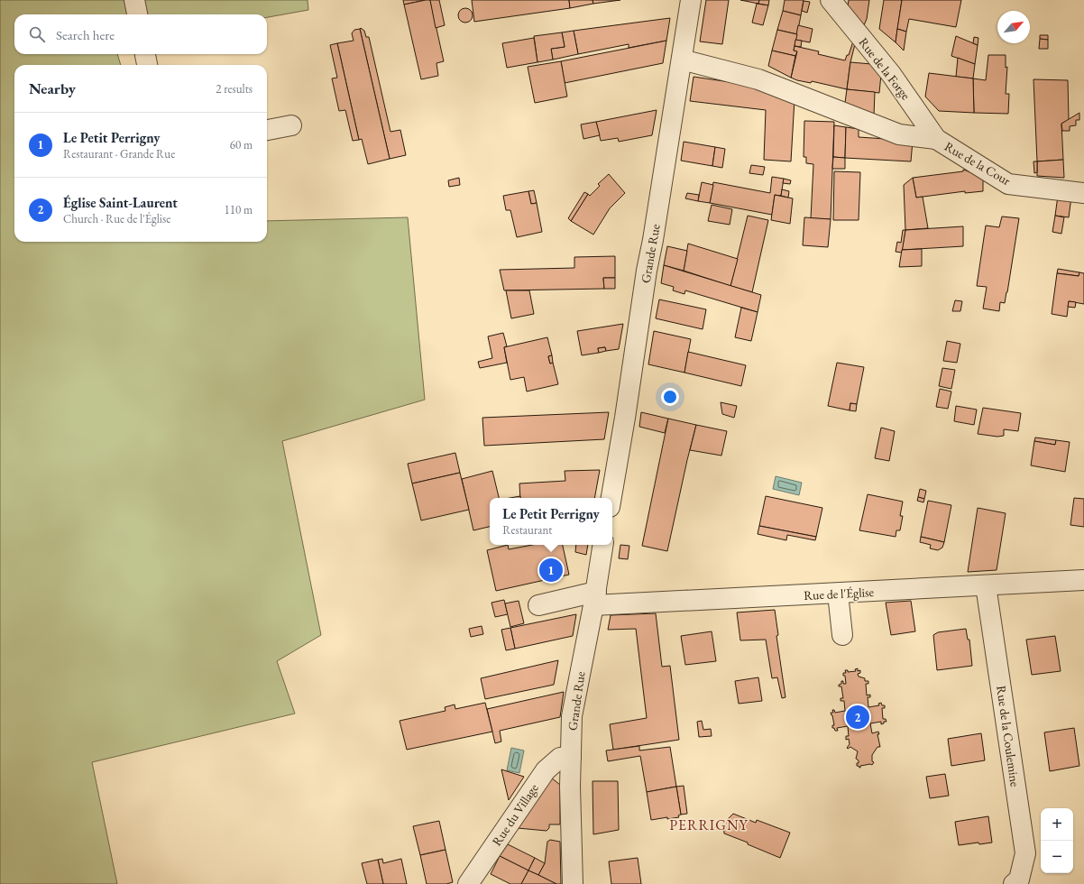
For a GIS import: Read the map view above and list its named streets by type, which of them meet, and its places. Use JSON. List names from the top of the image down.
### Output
{
  "streets": {
    "street": [
      "Rue de la Forge",
      "Rue de la Cour",
      "Grande Rue",
      "Rue de l'Église",
      "Rue de la Coulemine",
      "Rue du Village"
    ]
  },
  "crossings": [
    ["Rue de la Forge", "Rue de la Cour"],
    ["Grande Rue", "Rue de l'Église"],
    ["Grande Rue", "Rue du Village"],
    ["Rue de l'Église", "Rue de la Coulemine"]
  ],
  "districts": ["PERRIGNY"],
  "north": "top right",
  "page": {
    "search": "Search here",
    "heading": ["Nearby", "2 results"],
    "list": [
      {
        "mark": "1",
        "name": "Le Petit Perrigny",
        "note": "Restaurant · Grande Rue",
        "value": "60 m"
      },
      {
        "mark": "2",
        "name": "Église Saint-Laurent",
        "note": "Church · Rue de l'Église",
        "value": "110 m"
      }
    ],
    "popup": ["Le Petit Perrigny", "Restaurant"],
    "pins": ["1", "2"],
    "map_buttons": ["+", "−"]
  }
}
